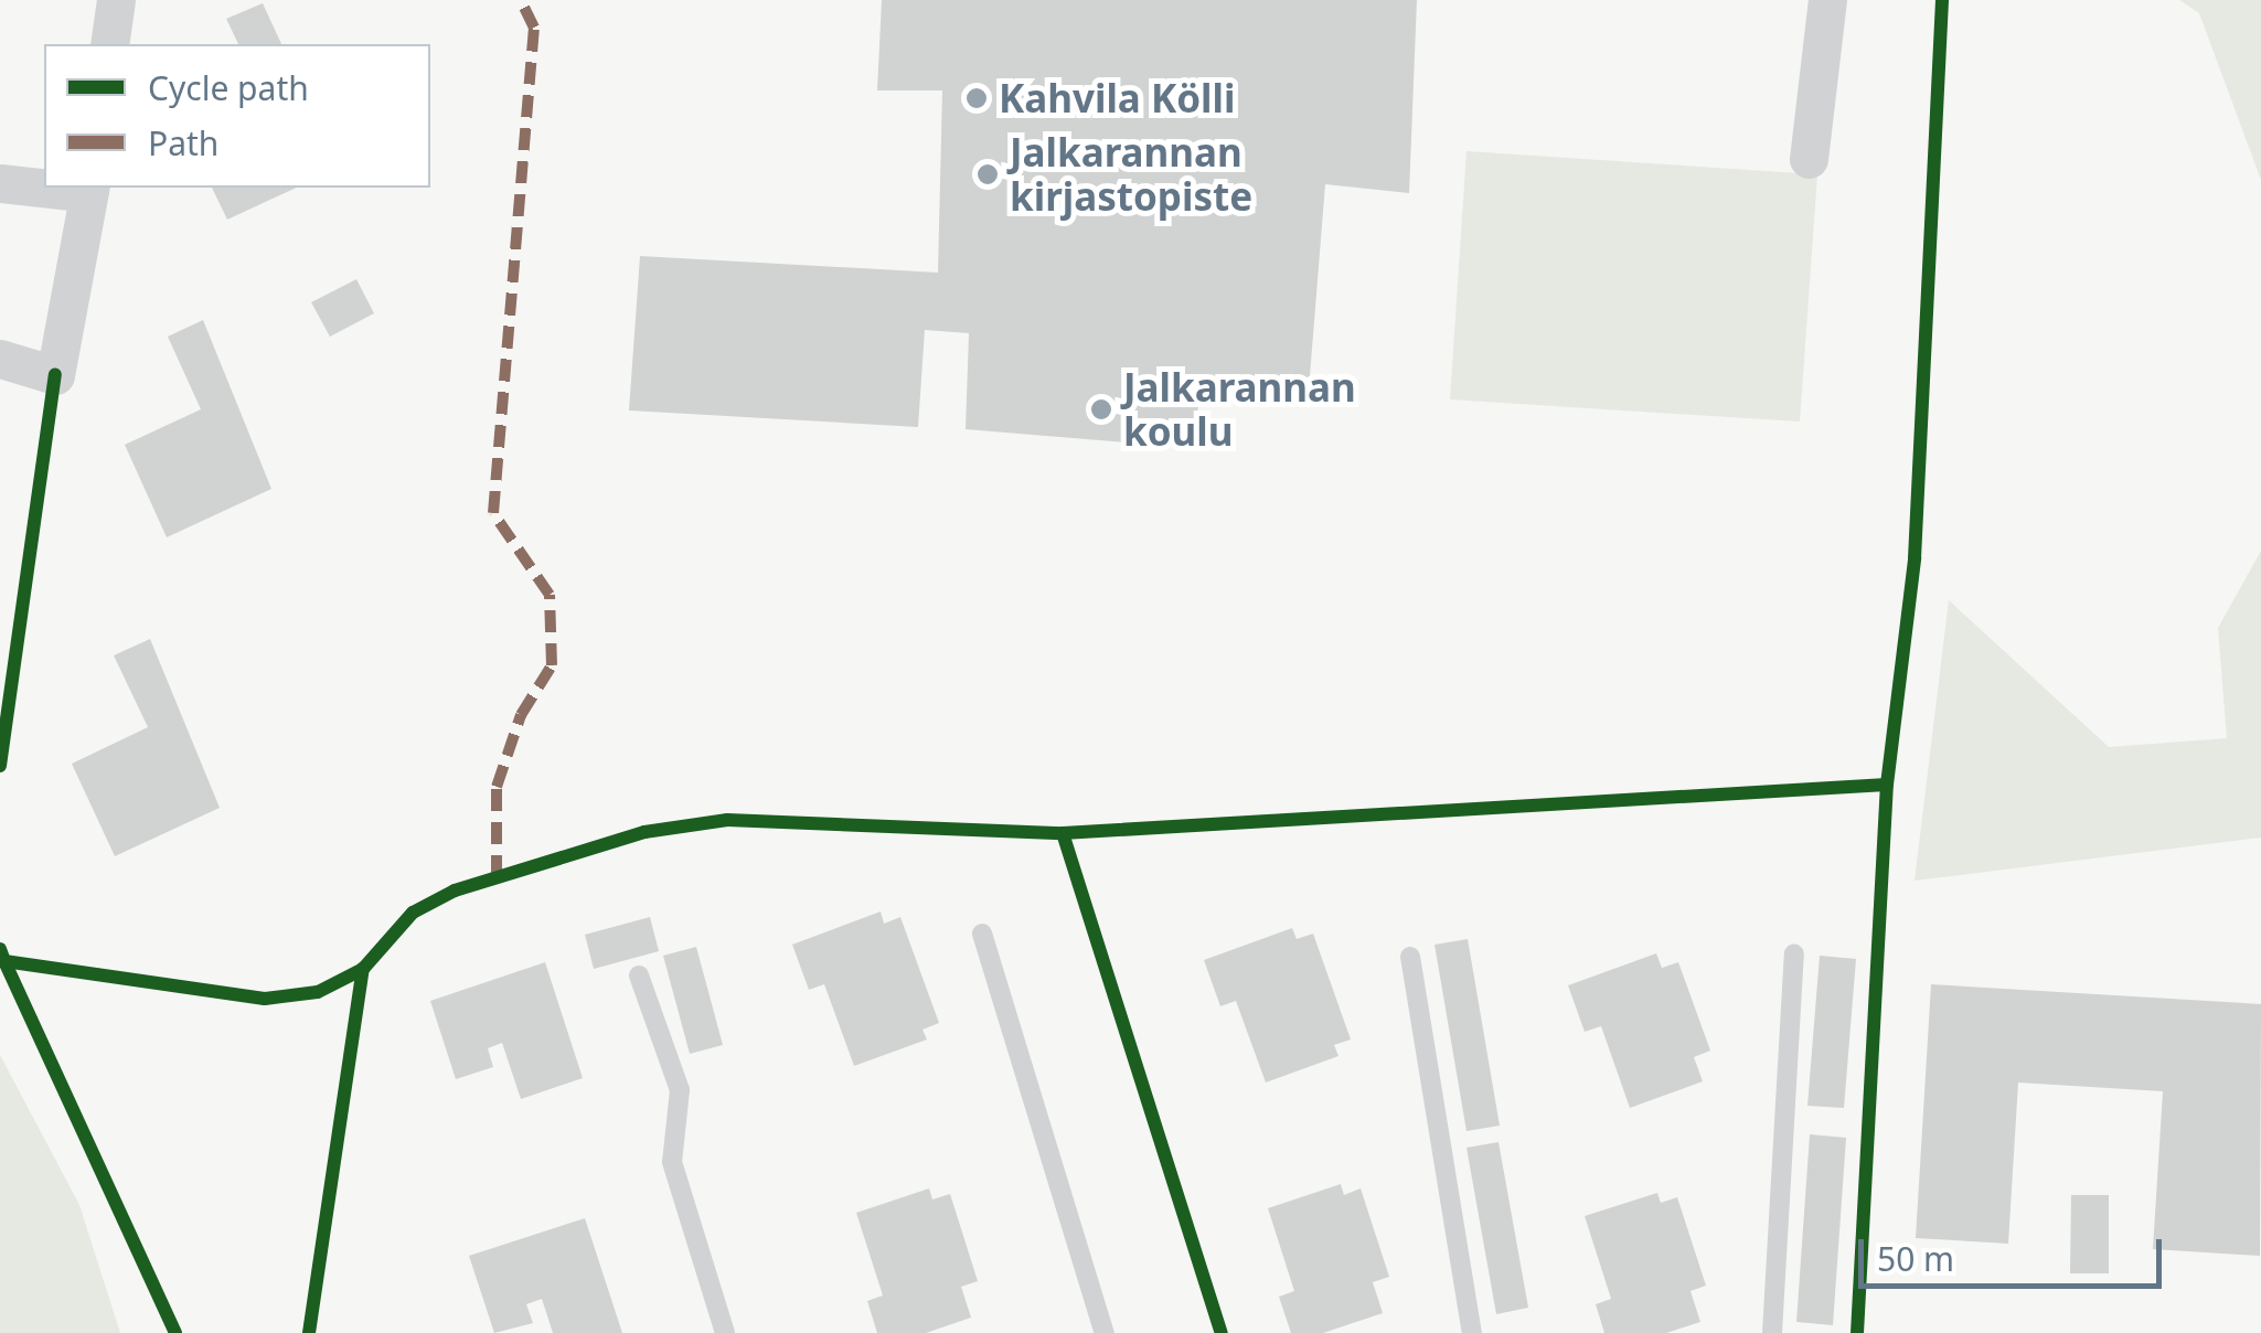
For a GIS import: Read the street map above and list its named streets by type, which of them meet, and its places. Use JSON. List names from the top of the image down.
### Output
{
  "places": ["Kahvila Kölli", "Jalkarannan kirjastopiste", "Jalkarannan koulu"],
  "legend": ["Cycle path", "Path"],
  "scale_bar": "50 m"
}
